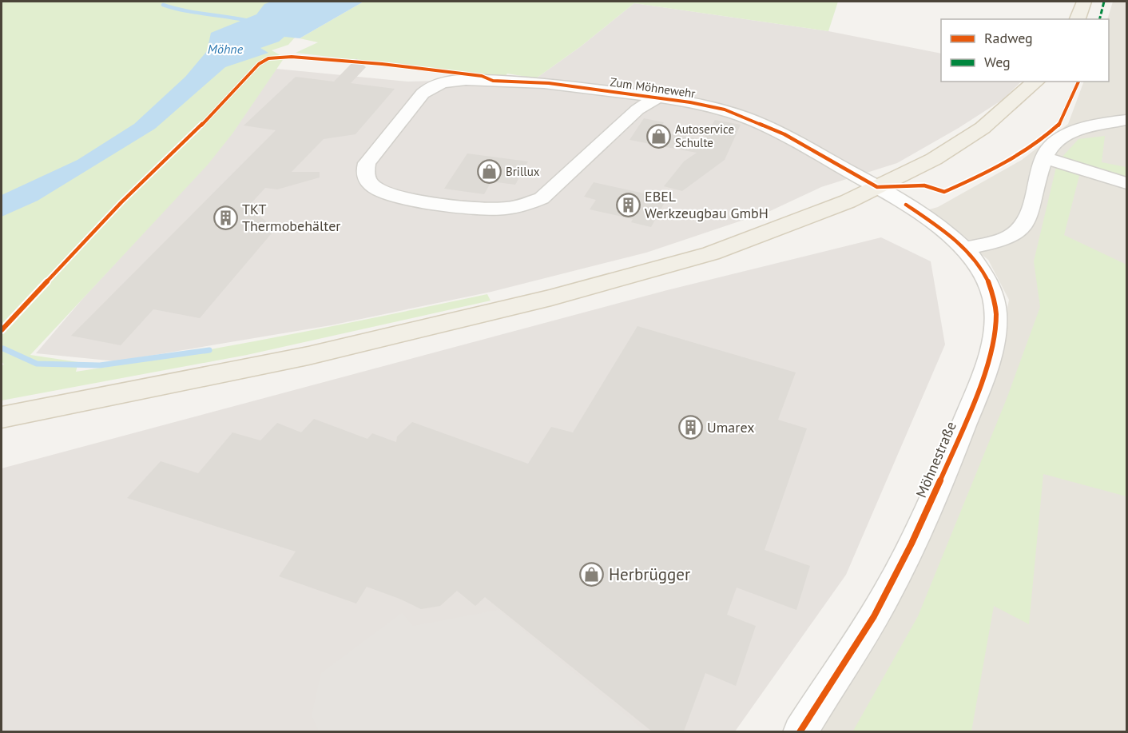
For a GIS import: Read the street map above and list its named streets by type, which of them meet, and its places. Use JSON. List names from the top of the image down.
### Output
{
  "streets": {
    "street": ["Zum Möhnewehr", "Möhnestraße"]
  },
  "crossings": [
    ["Zum Möhnewehr", "Möhnestraße"]
  ],
  "water": ["Möhne"],
  "places": {
    "shop": ["Autoservice Schulte", "Brillux", "Herbrügger"],
    "building": ["EBEL Werkzeugbau GmbH", "TKT Thermobehälter", "Umarex"]
  },
  "legend": ["Radweg", "Weg"]
}
